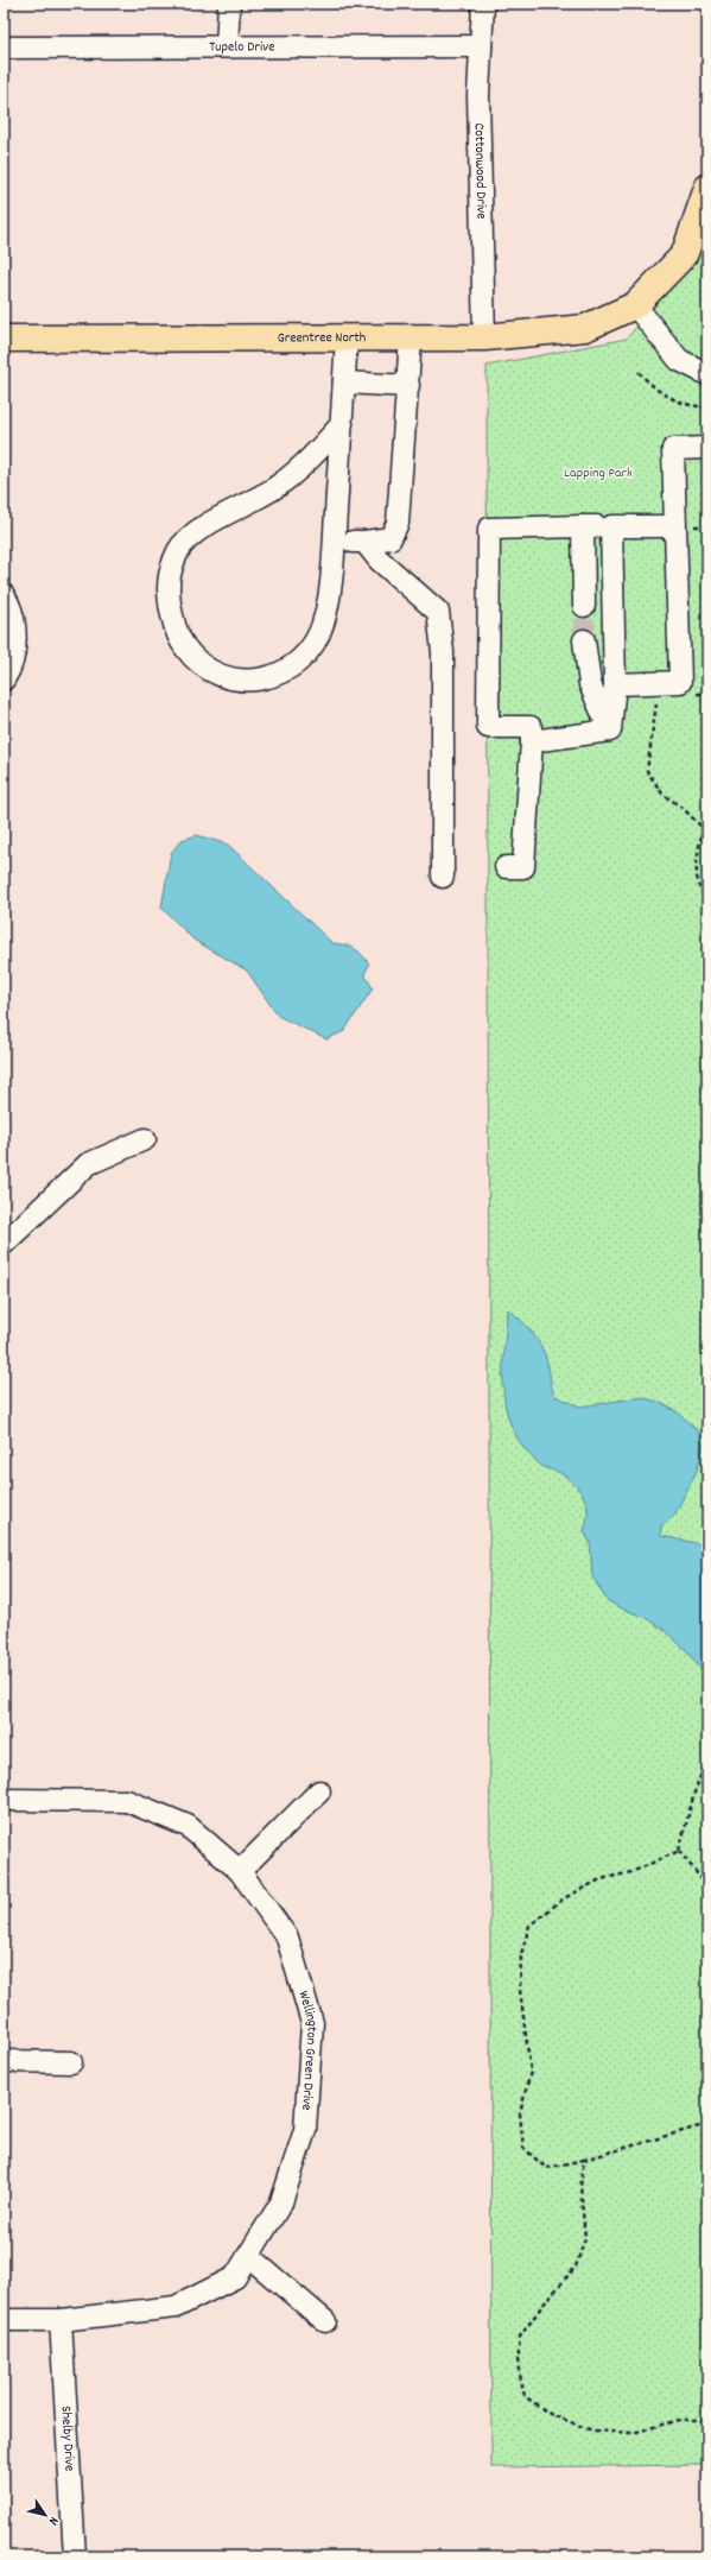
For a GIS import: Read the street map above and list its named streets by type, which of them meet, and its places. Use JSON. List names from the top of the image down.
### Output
{
  "streets": {
    "main road": ["Greentree North"],
    "street": [
      "Tupelo Drive",
      "Cottonwood Drive",
      "Wellington Green Drive",
      "Shelby Drive"
    ]
  },
  "crossings": [
    ["Tupelo Drive", "Cottonwood Drive"],
    ["Cottonwood Drive", "Greentree North"],
    ["Wellington Green Drive", "Shelby Drive"]
  ],
  "parks": ["Lapping Park"],
  "north": "bottom right"
}
